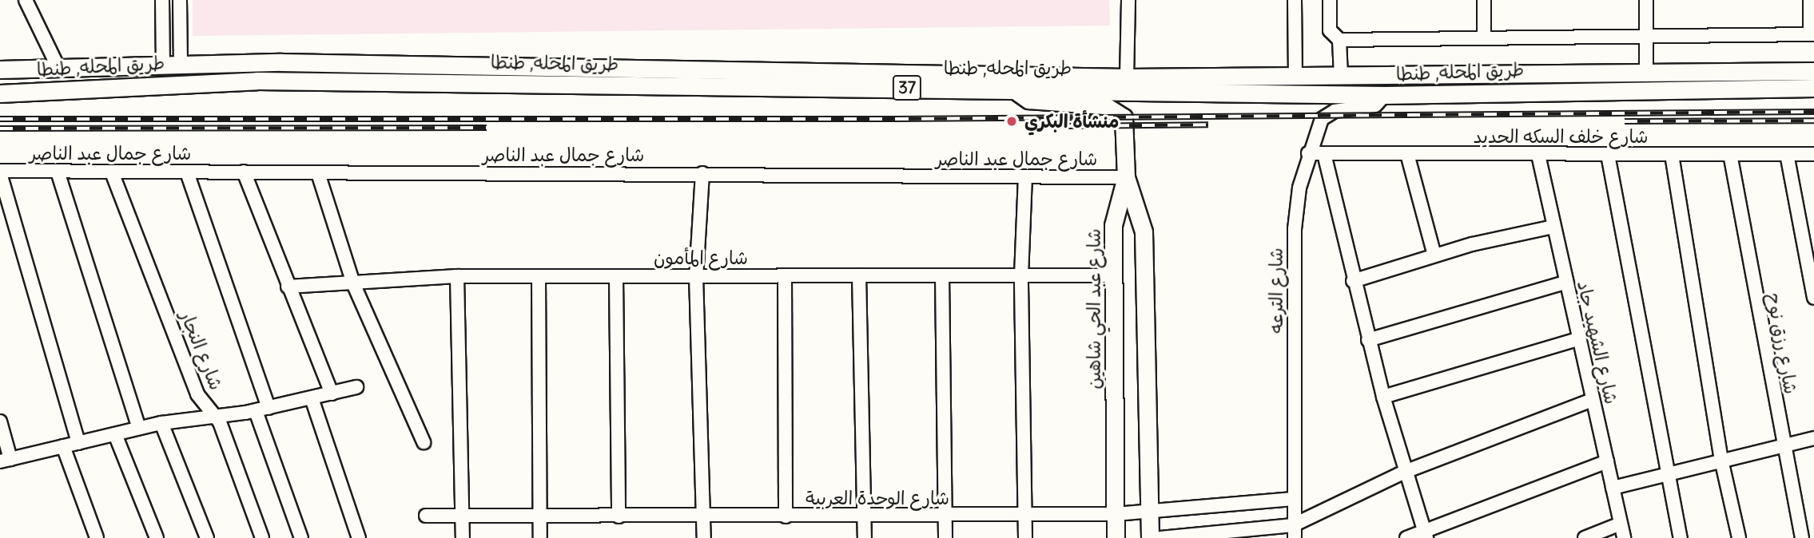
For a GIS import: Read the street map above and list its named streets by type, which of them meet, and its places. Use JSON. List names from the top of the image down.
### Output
{
  "streets": {
    "main road": ["طريق المحله, طنطا", "37", "شارع عبد الحي شاهين"],
    "street": [
      "شارع خلف السكه الحديد",
      "شارع جمال عبد الناصر",
      "شارع المأمون",
      "شارع الترعه",
      "شارع الشهيد جاد",
      "شارع رزق نوح",
      "شارع النجار",
      "شارع الوحدة العربية"
    ]
  },
  "crossings": [
    ["طريق المحله, طنطا", "شارع الترعه"],
    ["شارع خلف السكه الحديد", "شارع الترعه"],
    ["شارع خلف السكه الحديد", "شارع الشهيد جاد"],
    ["شارع خلف السكه الحديد", "شارع رزق نوح"],
    ["شارع جمال عبد الناصر", "شارع عبد الحي شاهين"],
    ["شارع جمال عبد الناصر", "شارع النجار"],
    ["شارع المأمون", "شارع عبد الحي شاهين"],
    ["شارع الترعه", "شارع الوحدة العربية"],
    ["شارع عبد الحي شاهين", "شارع الوحدة العربية"]
  ],
  "places": ["منشأة البكري"]
}
